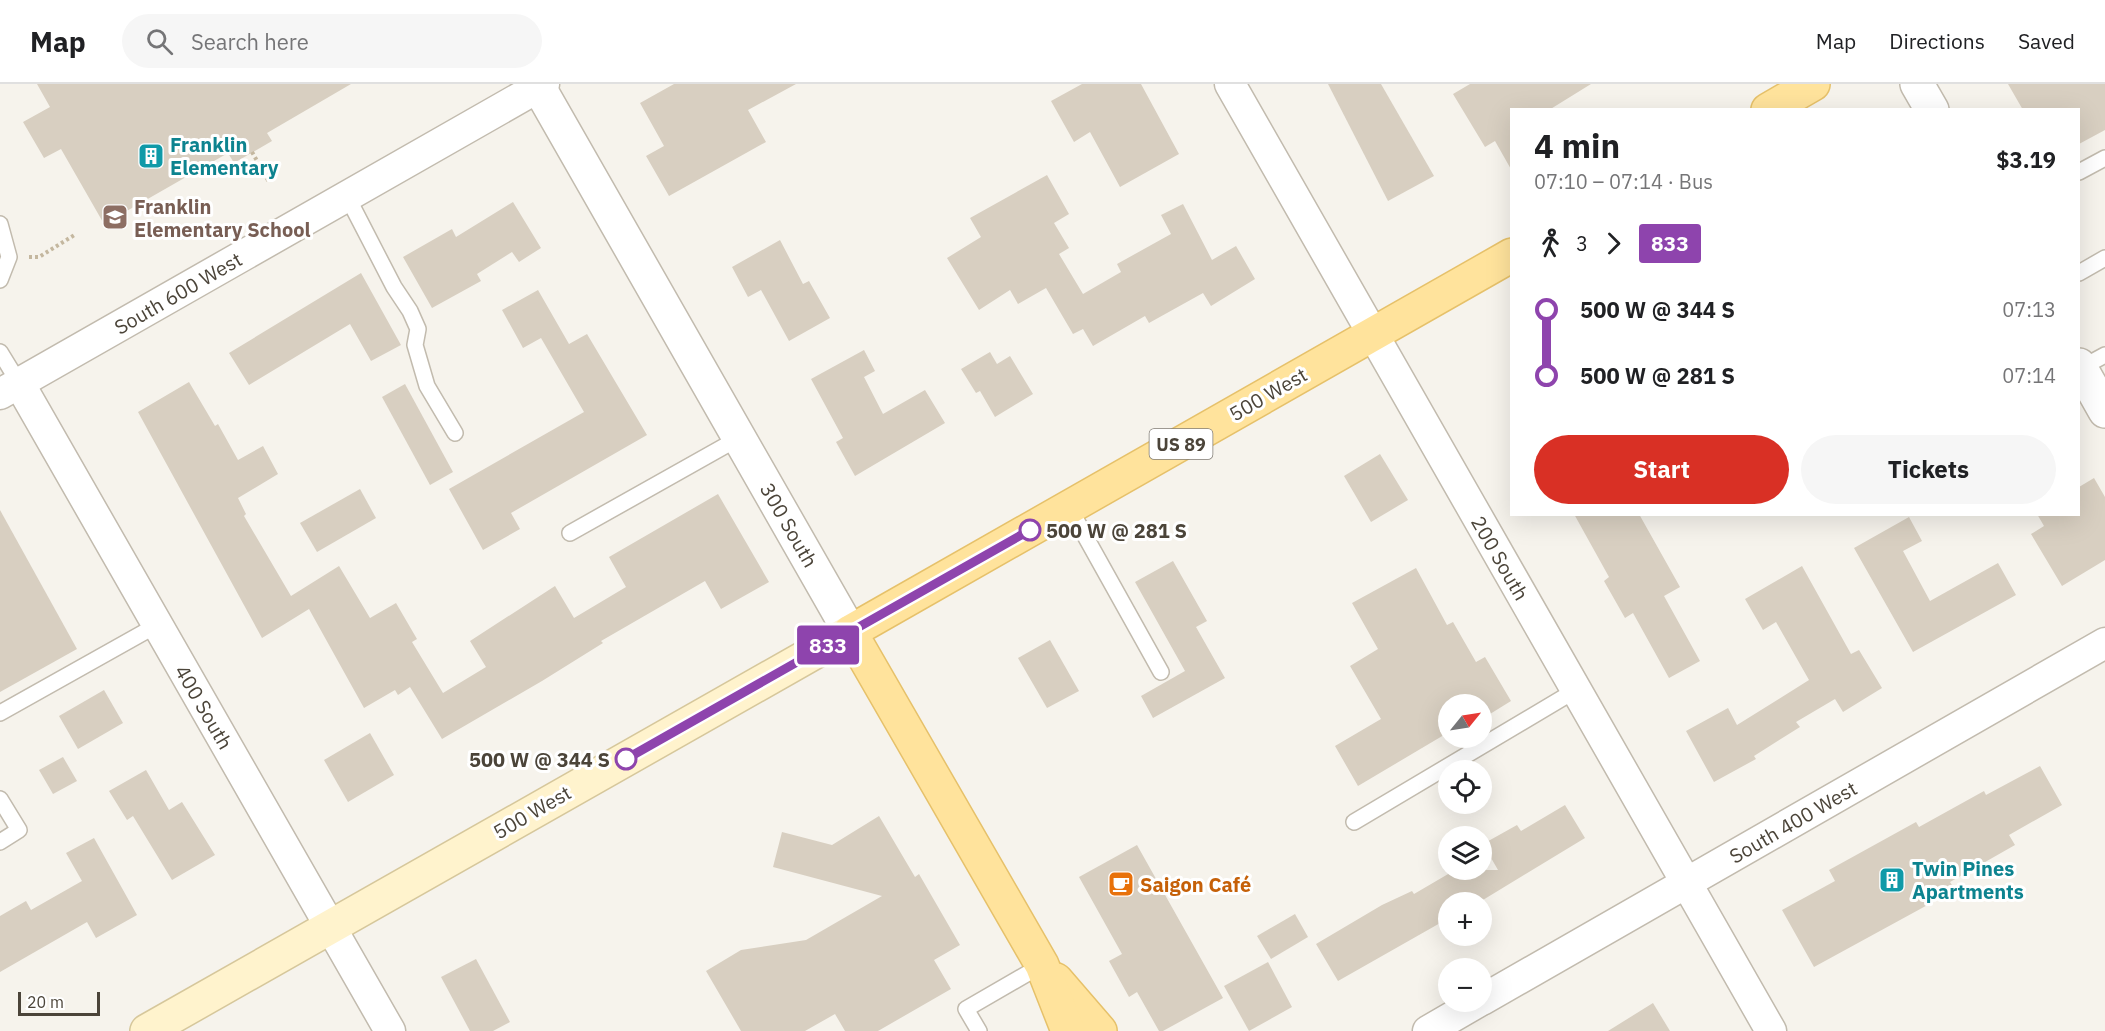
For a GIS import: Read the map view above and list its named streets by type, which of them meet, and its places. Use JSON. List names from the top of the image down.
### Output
{
  "streets": {
    "main road": ["500 West", "US 89", "300 South"],
    "street": [
      "South 600 West",
      "200 South",
      "400 South",
      "South 400 West"
    ]
  },
  "crossings": [
    ["South 600 West", "300 South"],
    ["South 600 West", "400 South"],
    ["500 West", "300 South"],
    ["500 West", "200 South"],
    ["500 West", "400 South"],
    ["200 South", "South 400 West"]
  ],
  "places": {
    "building": ["Franklin Elementary", "Twin Pines Apartments"],
    "school or university": ["Franklin Elementary School"],
    "other": ["500 W @ 281 S", "500 W @ 344 S"],
    "cafe": ["Saigon Café"]
  },
  "lines": ["bus line 833"],
  "scale_bar": "20 m",
  "north": "top right",
  "page": {
    "header": "Map",
    "search": "Search here",
    "nav": ["Map", "Directions", "Saved"],
    "on_map": "833",
    "heading": ["4 min", "07:10 – 07:14 · Bus", "$3.19"],
    "legs": ["3", "833"],
    "list": [
      {
        "name": "500 W @ 344 S",
        "value": "07:13"
      },
      {
        "name": "500 W @ 281 S",
        "value": "07:14"
      }
    ],
    "buttons": ["Start", "Tickets"],
    "map_buttons": ["+", "−"],
    "scale": "20 m"
  }
}
